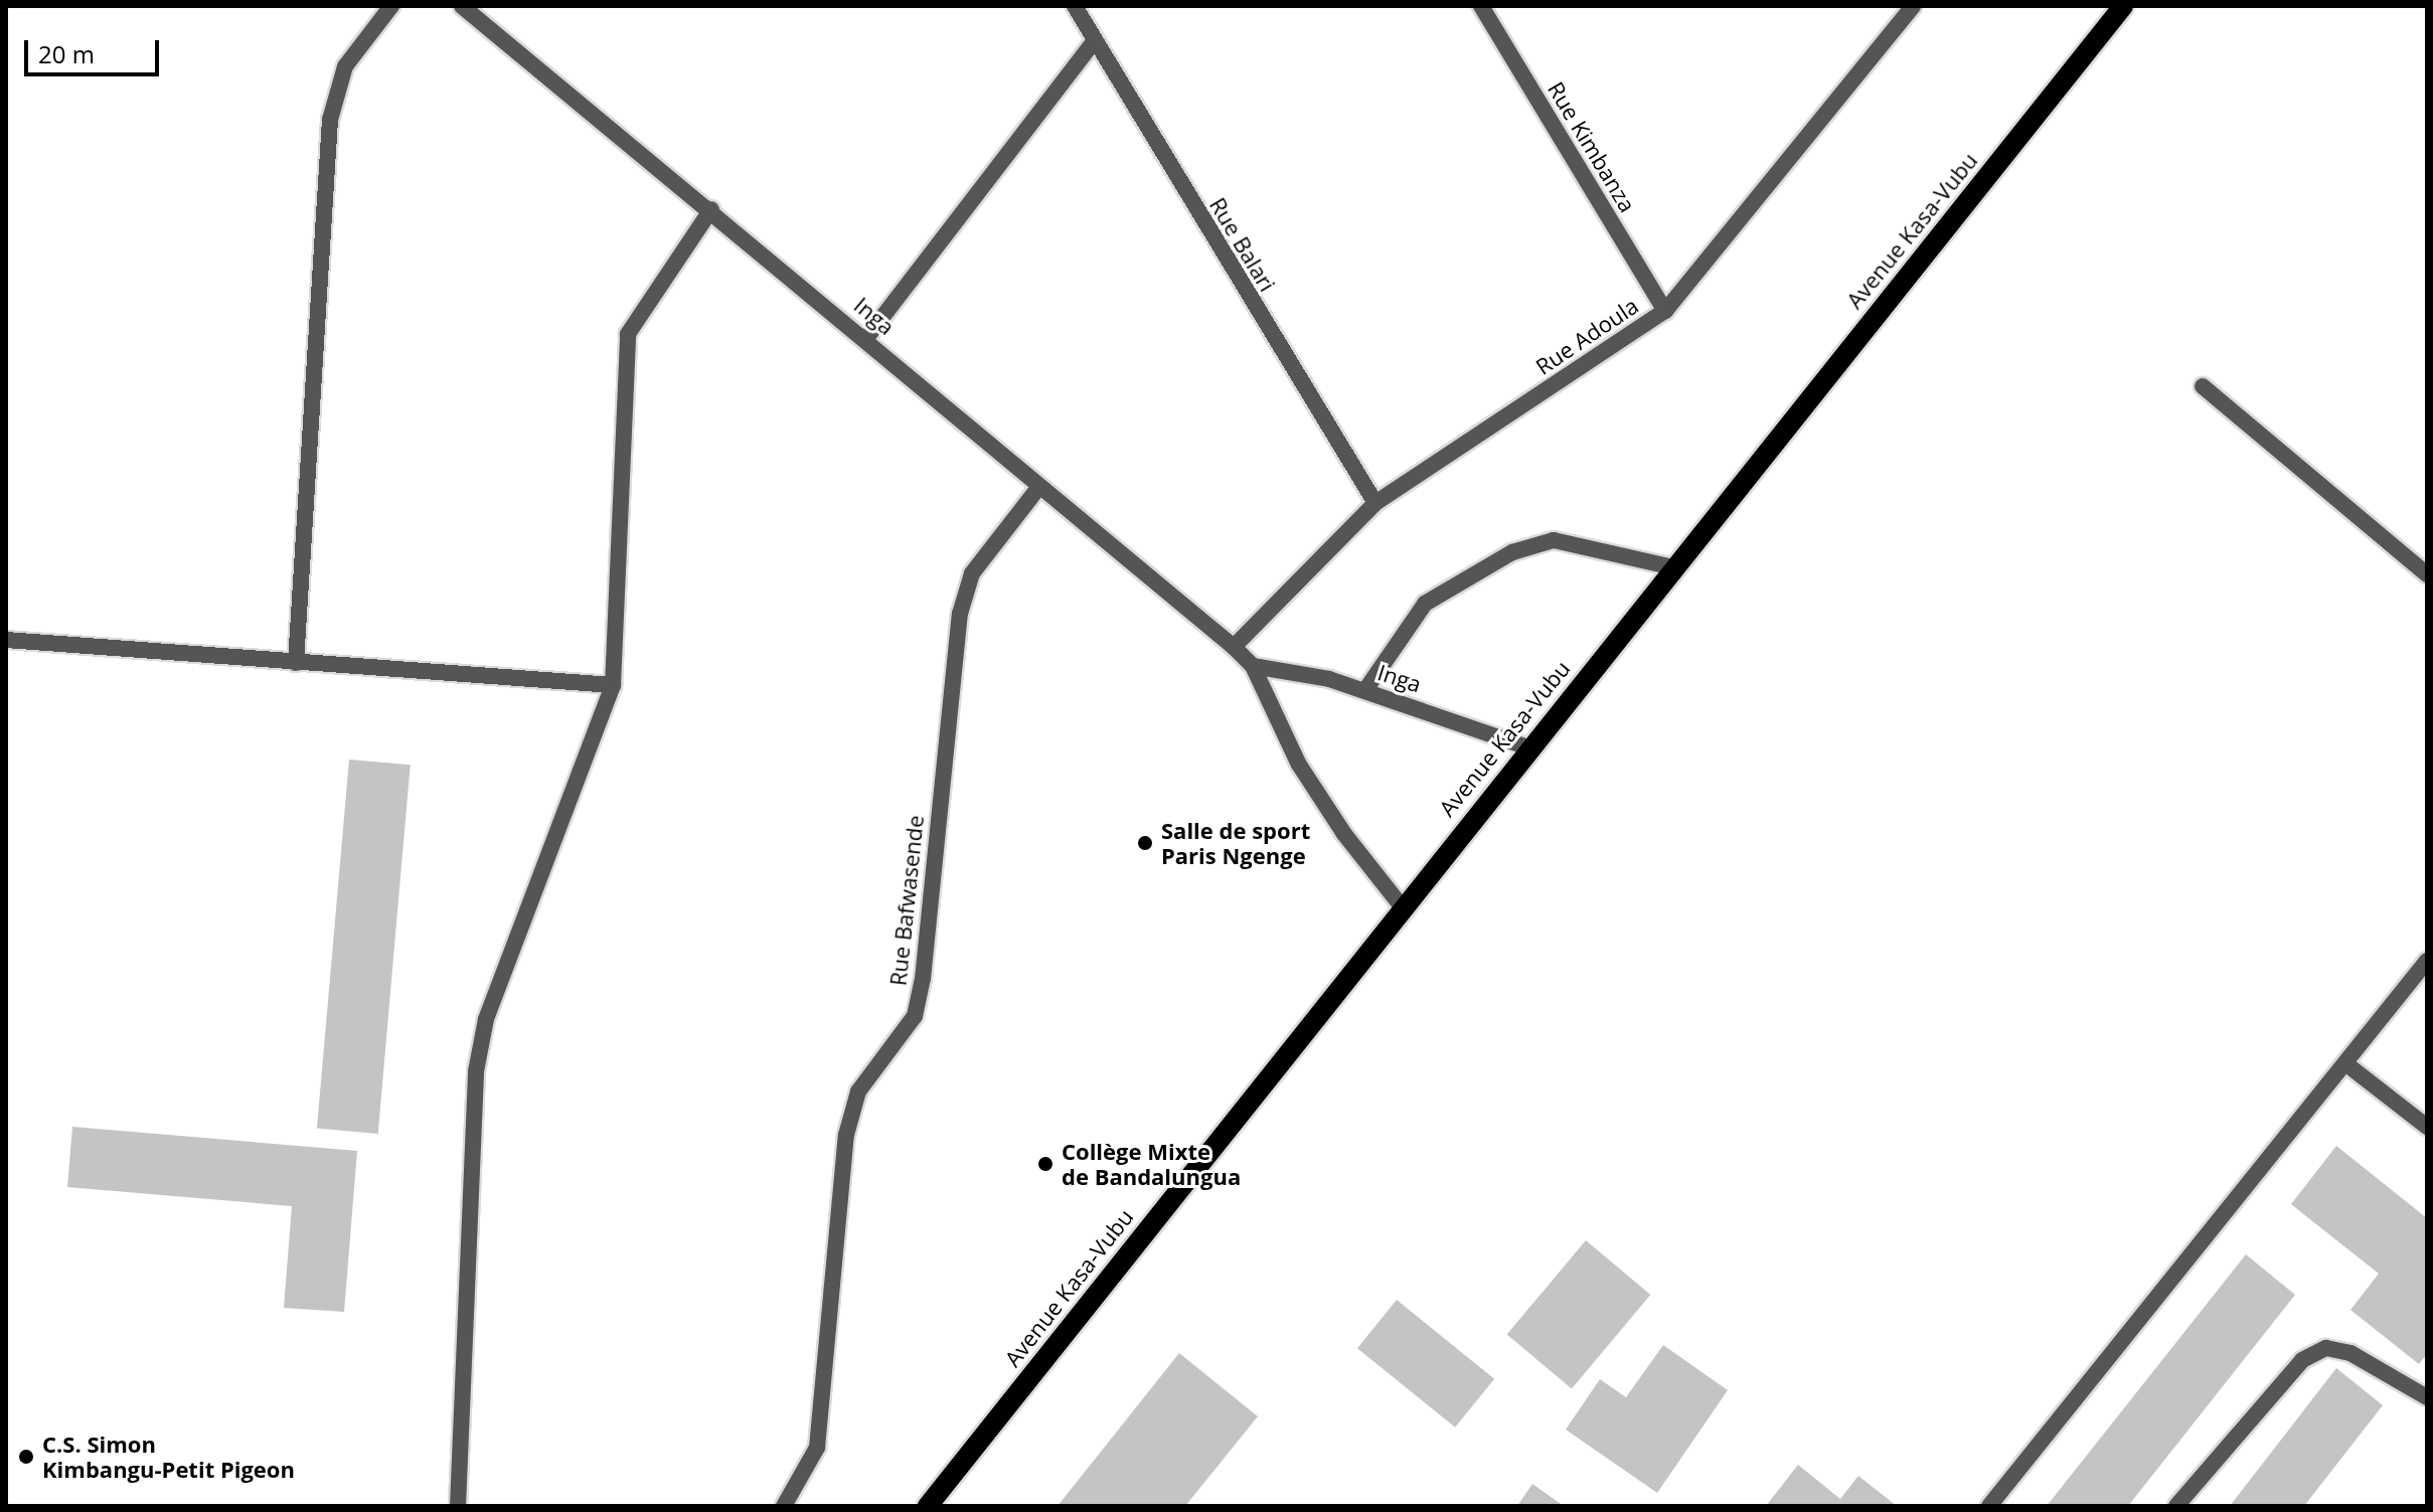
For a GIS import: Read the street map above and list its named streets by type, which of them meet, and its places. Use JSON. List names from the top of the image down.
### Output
{
  "streets": {
    "main road": ["Avenue Kasa-Vubu"],
    "street": [
      "Rue Kimbanza",
      "Rue Balari",
      "Inga",
      "Rue Adoula",
      "Rue Bafwasende"
    ]
  },
  "crossings": [
    ["Rue Kimbanza", "Rue Adoula"],
    ["Avenue Kasa-Vubu", "Inga"],
    ["Rue Balari", "Rue Adoula"],
    ["Inga", "Rue Adoula"],
    ["Inga", "Rue Bafwasende"]
  ],
  "places": ["Salle de sport Paris Ngenge", "Collège Mixte de Bandalungua", "C.S. Simon Kimbangu-Petit Pigeon"],
  "scale_bar": "20 m"
}
